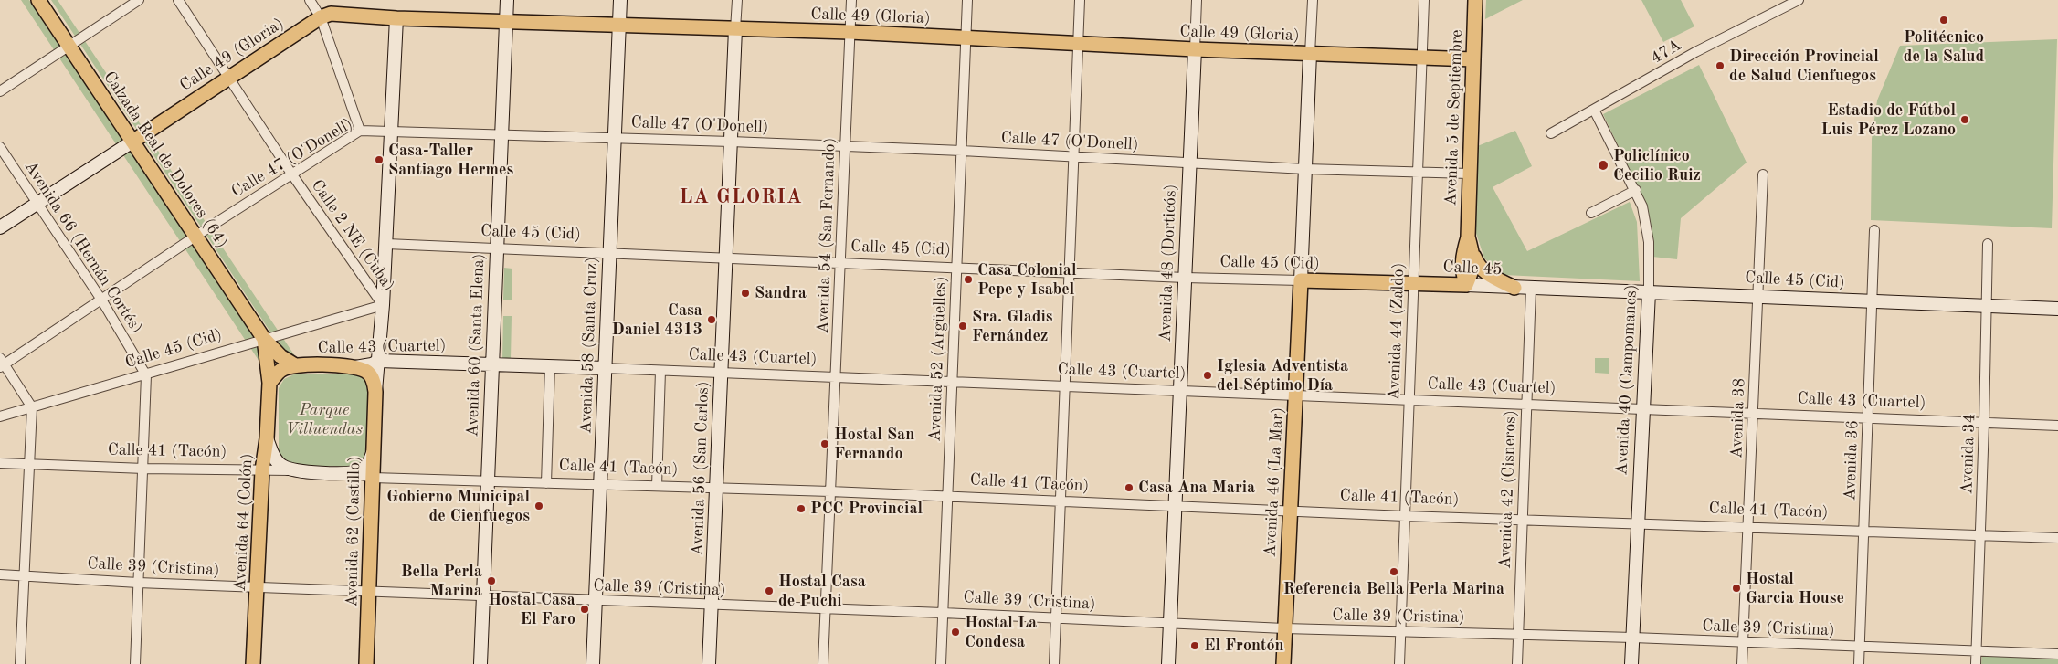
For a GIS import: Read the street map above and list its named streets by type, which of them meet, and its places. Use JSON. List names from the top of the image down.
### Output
{
  "streets": {
    "main road": [
      "Calle 49 (Gloria)",
      "Avenida 5 de Septiembre",
      "Calzada Real de Dolores (64)",
      "Calle 45 (Cid)",
      "Calle 45",
      "Calle 43 (Cuartel)",
      "Avenida 46 (La Mar)",
      "Avenida 64 (Colón)",
      "Avenida 62 (Castillo)"
    ],
    "street": [
      "47A",
      "Calle 47 (O'Donell)",
      "Calle 2 NE (Cuba)",
      "Avenida 54 (San Fernando)",
      "Avenida 66 (Hernán Cortés)",
      "Avenida 48 (Dorticós)",
      "Avenida 44 (Zaldo)",
      "Avenida 60 (Santa Elena)",
      "Avenida 58 (Santa Cruz)",
      "Avenida 52 (Argüelles)",
      "Avenida 40 (Campomanes)",
      "Avenida 38",
      "Calle 41 (Tacón)",
      "Avenida 34",
      "Avenida 36",
      "Avenida 56 (San Carlos)",
      "Avenida 42 (Cisneros)",
      "Calle 39 (Cristina)"
    ]
  },
  "crossings": [
    ["Calle 49 (Gloria)", "Avenida 5 de Septiembre"],
    ["Calle 49 (Gloria)", "Calzada Real de Dolores (64)"],
    ["Calle 49 (Gloria)", "Calle 2 NE (Cuba)"],
    ["Calle 49 (Gloria)", "Avenida 54 (San Fernando)"],
    ["Calle 49 (Gloria)", "Avenida 66 (Hernán Cortés)"],
    ["Calle 49 (Gloria)", "Avenida 48 (Dorticós)"],
    ["Calle 49 (Gloria)", "Avenida 44 (Zaldo)"],
    ["Calle 49 (Gloria)", "Avenida 60 (Santa Elena)"],
    ["Calle 49 (Gloria)", "Avenida 58 (Santa Cruz)"],
    ["Calle 49 (Gloria)", "Avenida 52 (Argüelles)"],
    ["Calle 49 (Gloria)", "Avenida 56 (San Carlos)"],
    ["Calle 49 (Gloria)", "Avenida 46 (La Mar)"],
    ["Calle 49 (Gloria)", "Avenida 62 (Castillo)"],
    ["47A", "Avenida 40 (Campomanes)"],
    ["Avenida 5 de Septiembre", "Calle 47 (O'Donell)"],
    ["Avenida 5 de Septiembre", "Calle 45"],
    ["Calle 47 (O'Donell)", "Calzada Real de Dolores (64)"],
    ["Calle 47 (O'Donell)", "Calle 2 NE (Cuba)"],
    ["Calle 47 (O'Donell)", "Avenida 54 (San Fernando)"],
    ["Calle 47 (O'Donell)", "Avenida 66 (Hernán Cortés)"],
    ["Calle 47 (O'Donell)", "Avenida 48 (Dorticós)"],
    ["Calle 47 (O'Donell)", "Avenida 44 (Zaldo)"],
    ["Calle 47 (O'Donell)", "Avenida 60 (Santa Elena)"],
    ["Calle 47 (O'Donell)", "Avenida 58 (Santa Cruz)"],
    ["Calle 47 (O'Donell)", "Avenida 52 (Argüelles)"],
    ["Calle 47 (O'Donell)", "Avenida 56 (San Carlos)"],
    ["Calle 47 (O'Donell)", "Avenida 46 (La Mar)"],
    ["Calle 47 (O'Donell)", "Avenida 62 (Castillo)"],
    ["Calzada Real de Dolores (64)", "Calle 45 (Cid)"],
    ["Calzada Real de Dolores (64)", "Calle 43 (Cuartel)"],
    ["Calzada Real de Dolores (64)", "Calle 41 (Tacón)"],
    ["Calzada Real de Dolores (64)", "Avenida 64 (Colón)"],
    ["Calzada Real de Dolores (64)", "Avenida 62 (Castillo)"],
    ["Calle 45 (Cid)", "Calle 2 NE (Cuba)"],
    ["Calle 45 (Cid)", "Avenida 54 (San Fernando)"],
    ["Calle 45 (Cid)", "Avenida 66 (Hernán Cortés)"],
    ["Calle 45 (Cid)", "Avenida 48 (Dorticós)"],
    ["Calle 45 (Cid)", "Calle 45"],
    ["Calle 45 (Cid)", "Avenida 44 (Zaldo)"],
    ["Calle 45 (Cid)", "Avenida 60 (Santa Elena)"],
    ["Calle 45 (Cid)", "Avenida 58 (Santa Cruz)"],
    ["Calle 45 (Cid)", "Avenida 52 (Argüelles)"],
    ["Calle 45 (Cid)", "Avenida 40 (Campomanes)"],
    ["Calle 45 (Cid)", "Avenida 38"],
    ["Calle 45 (Cid)", "Avenida 34"],
    ["Calle 45 (Cid)", "Avenida 36"],
    ["Calle 45 (Cid)", "Avenida 56 (San Carlos)"],
    ["Calle 45 (Cid)", "Avenida 46 (La Mar)"],
    ["Calle 45 (Cid)", "Avenida 42 (Cisneros)"],
    ["Calle 45 (Cid)", "Avenida 62 (Castillo)"],
    ["Calle 2 NE (Cuba)", "Avenida 62 (Castillo)"],
    ["Avenida 54 (San Fernando)", "Calle 43 (Cuartel)"],
    ["Avenida 54 (San Fernando)", "Calle 41 (Tacón)"],
    ["Avenida 54 (San Fernando)", "Calle 39 (Cristina)"],
    ["Avenida 48 (Dorticós)", "Calle 43 (Cuartel)"],
    ["Avenida 48 (Dorticós)", "Calle 41 (Tacón)"],
    ["Avenida 48 (Dorticós)", "Calle 39 (Cristina)"],
    ["Calle 45", "Avenida 44 (Zaldo)"],
    ["Calle 45", "Avenida 42 (Cisneros)"],
    ["Avenida 44 (Zaldo)", "Calle 43 (Cuartel)"],
    ["Avenida 44 (Zaldo)", "Calle 41 (Tacón)"],
    ["Avenida 44 (Zaldo)", "Calle 39 (Cristina)"],
    ["Avenida 60 (Santa Elena)", "Calle 43 (Cuartel)"],
    ["Avenida 60 (Santa Elena)", "Calle 41 (Tacón)"],
    ["Avenida 60 (Santa Elena)", "Calle 39 (Cristina)"],
    ["Avenida 58 (Santa Cruz)", "Calle 43 (Cuartel)"],
    ["Avenida 58 (Santa Cruz)", "Calle 41 (Tacón)"],
    ["Avenida 58 (Santa Cruz)", "Calle 39 (Cristina)"],
    ["Calle 43 (Cuartel)", "Avenida 52 (Argüelles)"],
    ["Calle 43 (Cuartel)", "Avenida 40 (Campomanes)"],
    ["Calle 43 (Cuartel)", "Avenida 38"],
    ["Calle 43 (Cuartel)", "Calle 41 (Tacón)"],
    ["Calle 43 (Cuartel)", "Avenida 34"],
    ["Calle 43 (Cuartel)", "Avenida 36"],
    ["Calle 43 (Cuartel)", "Avenida 56 (San Carlos)"],
    ["Calle 43 (Cuartel)", "Avenida 46 (La Mar)"],
    ["Calle 43 (Cuartel)", "Avenida 42 (Cisneros)"],
    ["Calle 43 (Cuartel)", "Avenida 64 (Colón)"],
    ["Calle 43 (Cuartel)", "Avenida 62 (Castillo)"],
    ["Avenida 52 (Argüelles)", "Calle 41 (Tacón)"],
    ["Avenida 52 (Argüelles)", "Calle 39 (Cristina)"],
    ["Avenida 40 (Campomanes)", "Calle 41 (Tacón)"],
    ["Avenida 40 (Campomanes)", "Calle 39 (Cristina)"],
    ["Avenida 38", "Calle 41 (Tacón)"],
    ["Avenida 38", "Calle 39 (Cristina)"],
    ["Calle 41 (Tacón)", "Avenida 34"],
    ["Calle 41 (Tacón)", "Avenida 36"],
    ["Calle 41 (Tacón)", "Avenida 56 (San Carlos)"],
    ["Calle 41 (Tacón)", "Avenida 46 (La Mar)"],
    ["Calle 41 (Tacón)", "Avenida 42 (Cisneros)"],
    ["Calle 41 (Tacón)", "Avenida 64 (Colón)"],
    ["Calle 41 (Tacón)", "Avenida 62 (Castillo)"],
    ["Avenida 34", "Calle 39 (Cristina)"],
    ["Avenida 36", "Calle 39 (Cristina)"],
    ["Avenida 56 (San Carlos)", "Calle 39 (Cristina)"],
    ["Avenida 46 (La Mar)", "Calle 39 (Cristina)"],
    ["Avenida 42 (Cisneros)", "Calle 39 (Cristina)"],
    ["Avenida 64 (Colón)", "Avenida 62 (Castillo)"],
    ["Avenida 64 (Colón)", "Calle 39 (Cristina)"],
    ["Avenida 62 (Castillo)", "Calle 39 (Cristina)"]
  ],
  "districts": ["LA GLORIA"],
  "parks": ["Parque Villuendas"],
  "places": [
    "Politécnico de la Salud",
    "Dirección Provincial de Salud Cienfuegos",
    "Estadio de Fútbol Luis Pérez Lozano",
    "Casa-Taller Santiago Hermes",
    "Policlínico Cecilio Ruiz",
    "Casa Colonial Pepe y Isabel",
    "Sandra",
    "Casa Daniel 4313",
    "Sra. Gladis Fernández",
    "Iglesia Adventista del Séptimo Día",
    "Hostal San Fernando",
    "Casa Ana Maria",
    "Gobierno Municipal de Cienfuegos",
    "PCC Provincial",
    "Referencia Bella Perla Marina",
    "Bella Perla Marina",
    "Hostal Garcia House",
    "Hostal Casa de Puchi",
    "Hostal Casa El Faro",
    "Hostal La Condesa",
    "El Frontón"
  ]
}
